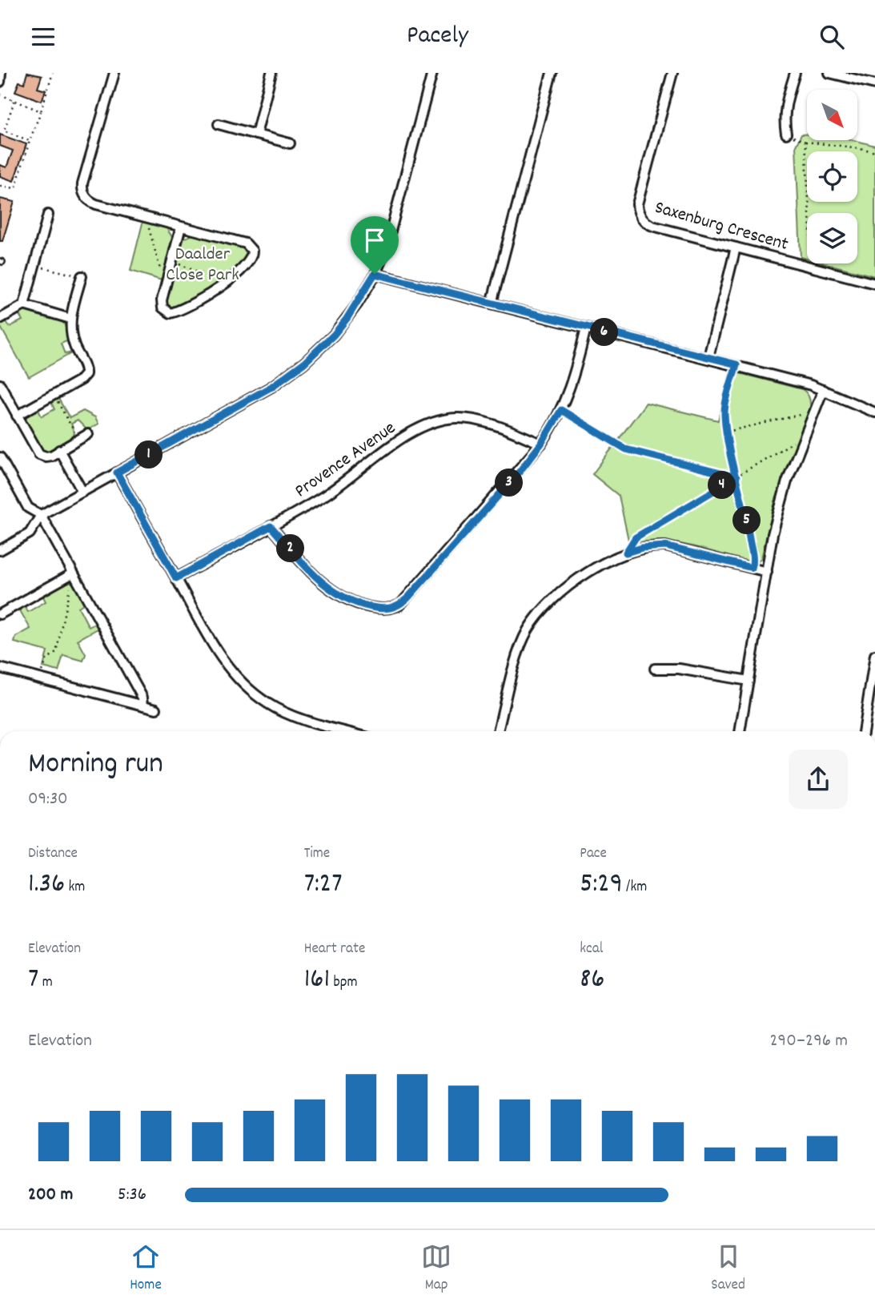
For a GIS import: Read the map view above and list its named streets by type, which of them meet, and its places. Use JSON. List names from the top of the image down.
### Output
{
  "streets": {
    "street": ["Saxenburg Crescent", "Provence Avenue"]
  },
  "parks": ["Daalder Close Park"],
  "north": "bottom right",
  "page": {
    "header": "Pacely",
    "pins": [
      "6",
      "1",
      "3",
      "4",
      "5",
      "2"
    ],
    "heading": ["Morning run", "09:30"],
    "stats": [
      ["Distance", "1.36 km"],
      ["Time", "7:27"],
      ["Pace", "5:29 /km"],
      ["Elevation", "7 m"],
      ["Heart rate", "161 bpm"],
      ["kcal", "86"]
    ],
    "chart": ["Elevation", "290–296 m"],
    "list": [
      {
        "name": "200 m",
        "note": "5:36"
      }
    ],
    "tabs": ["Home", "Map", "Saved"]
  }
}
